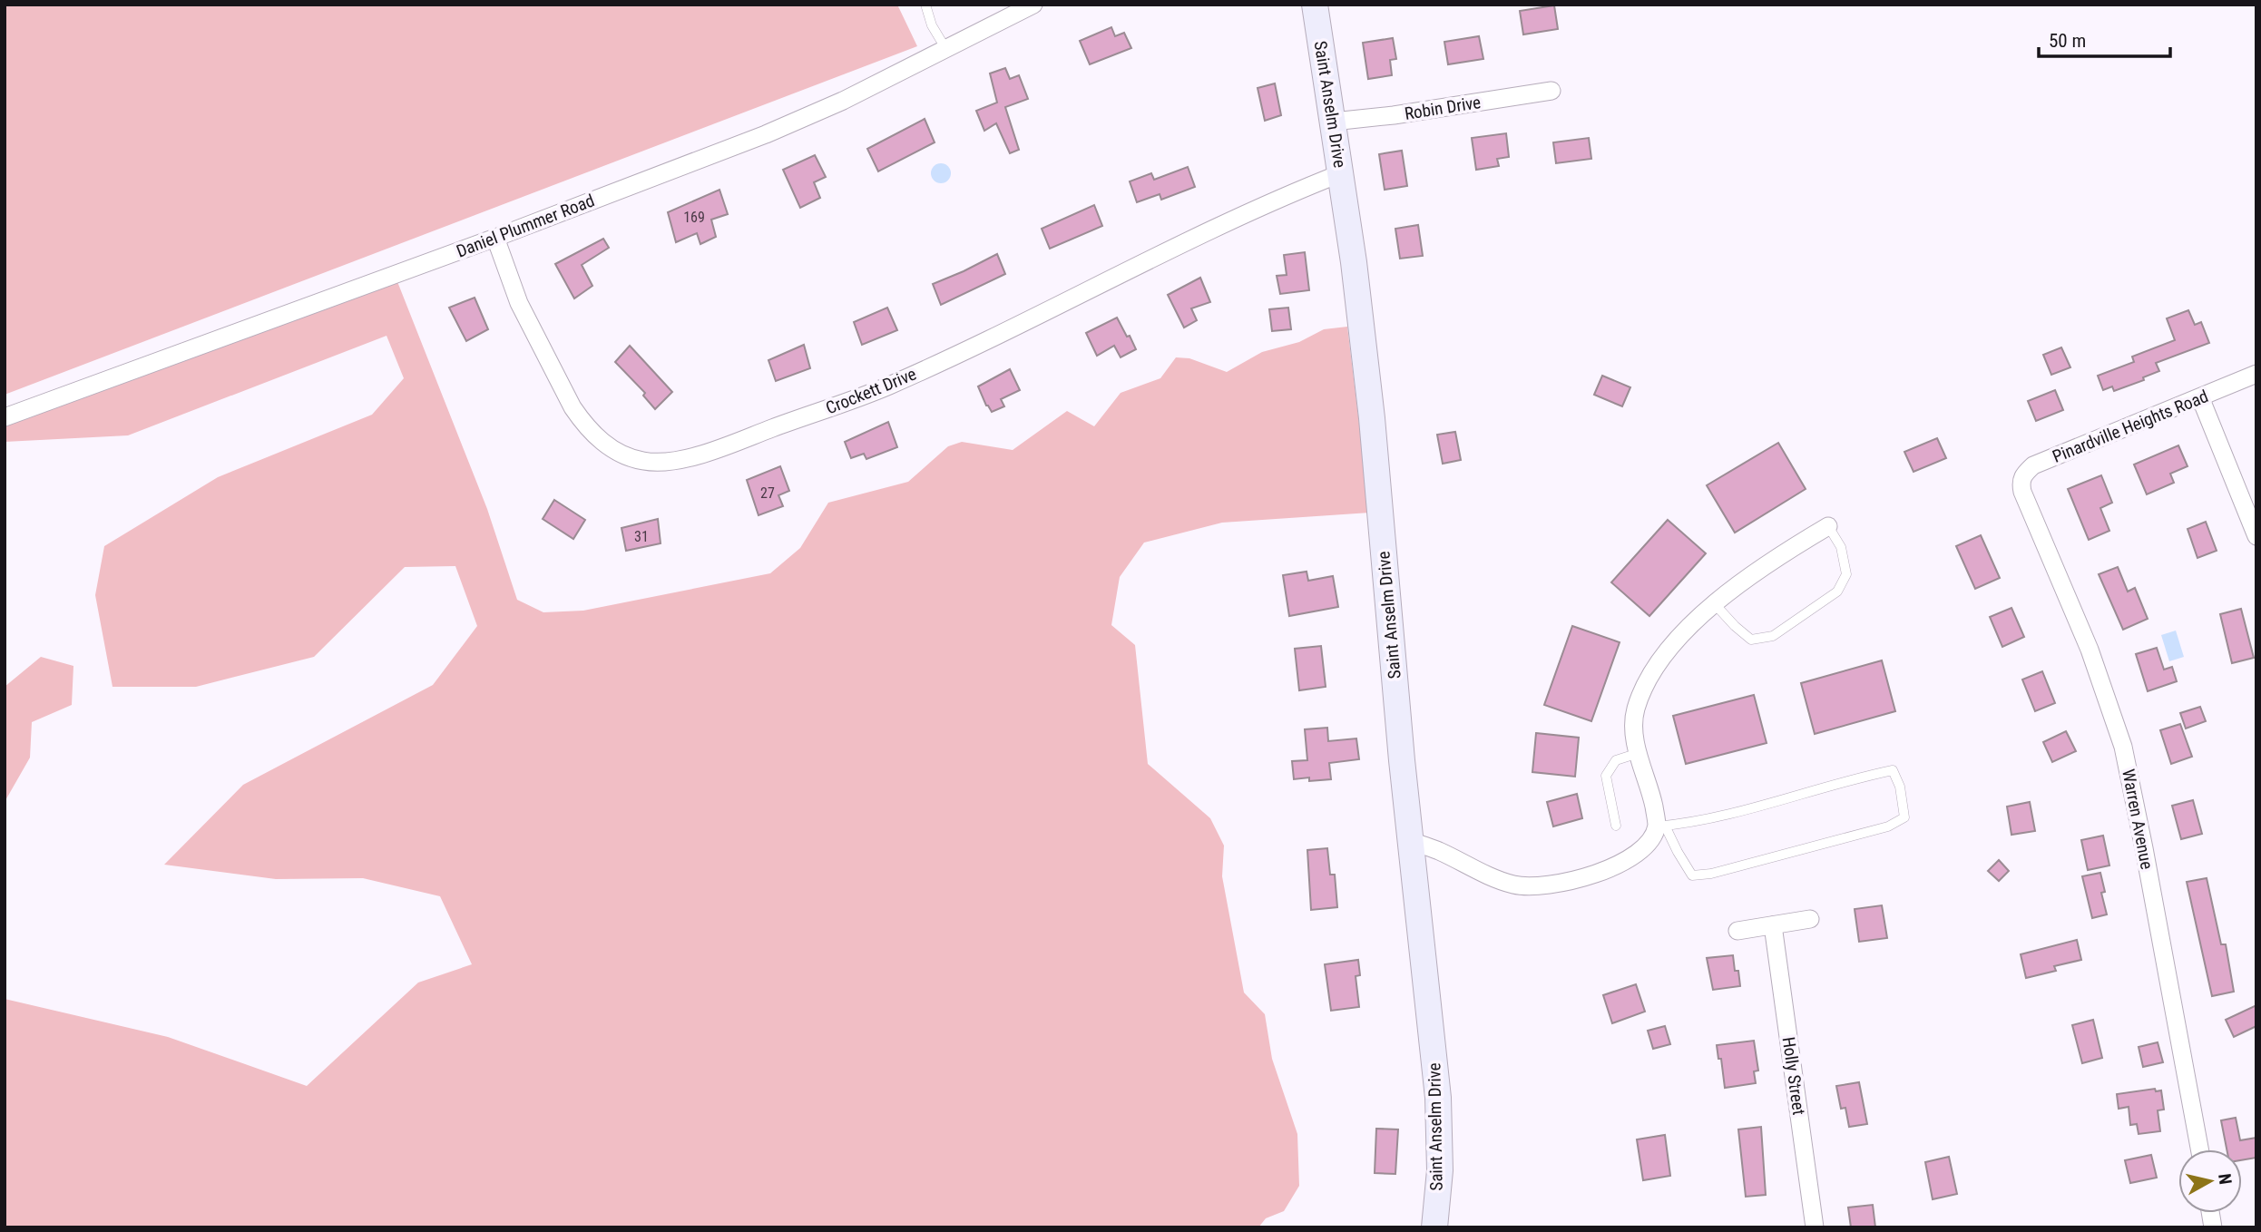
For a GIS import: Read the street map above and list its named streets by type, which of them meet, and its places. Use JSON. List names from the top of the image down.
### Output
{
  "streets": {
    "street": [
      "Saint Anselm Drive",
      "Robin Drive",
      "Daniel Plummer Road",
      "Crockett Drive",
      "Pinardville Heights Road",
      "Warren Avenue",
      "Holly Street"
    ]
  },
  "crossings": [
    ["Saint Anselm Drive", "Robin Drive"],
    ["Saint Anselm Drive", "Crockett Drive"],
    ["Daniel Plummer Road", "Crockett Drive"],
    ["Pinardville Heights Road", "Warren Avenue"]
  ],
  "house_numbers": ["169", "27", "31"],
  "scale_bar": "50 m",
  "north": "right"
}
